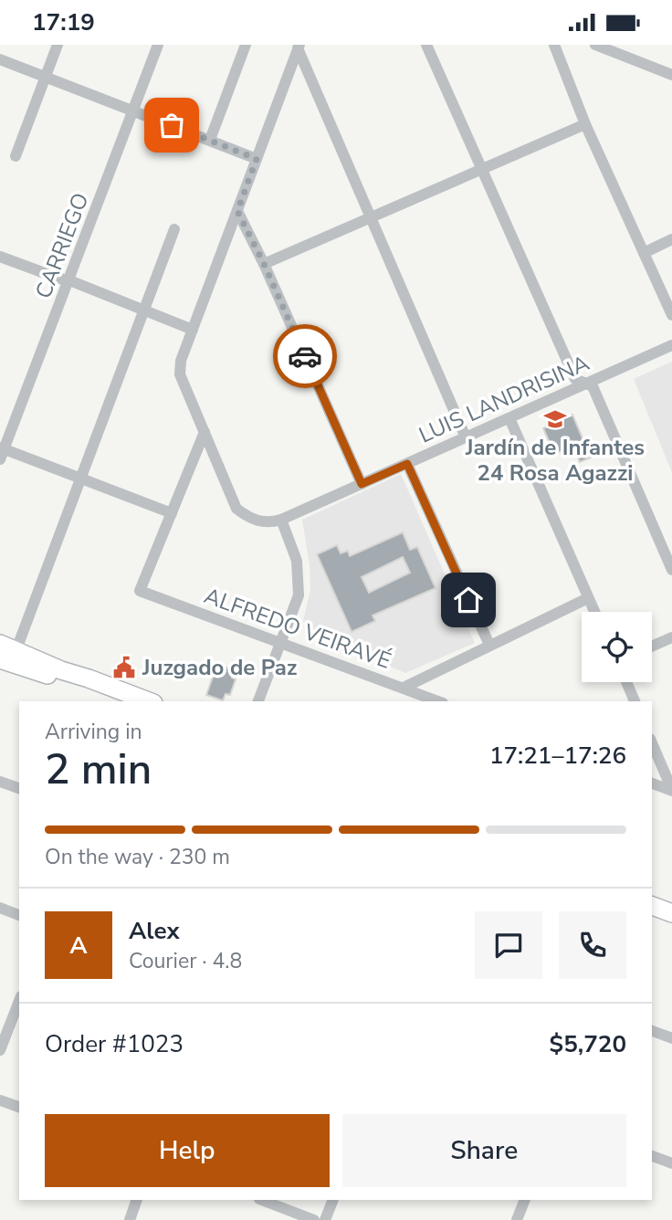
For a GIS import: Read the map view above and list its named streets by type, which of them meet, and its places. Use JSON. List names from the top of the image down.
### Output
{
  "streets": {
    "street": ["CARRIEGO", "LUIS LANDRISINA", "ALFREDO VEIRAVÉ"]
  },
  "places": {
    "school or university": ["Jardín de Infantes 24 Rosa Agazzi"],
    "public building": ["Juzgado de Paz"]
  },
  "page": {
    "status": "17:19",
    "heading": ["2 min", "Arriving in", "17:21–17:26"],
    "panel": [
      "Alex",
      "Courier · 4.8",
      "Order #1023",
      "$5,720"
    ],
    "bar": "On the way · 230 m",
    "round": "A",
    "buttons": ["Help", "Share"]
  }
}
